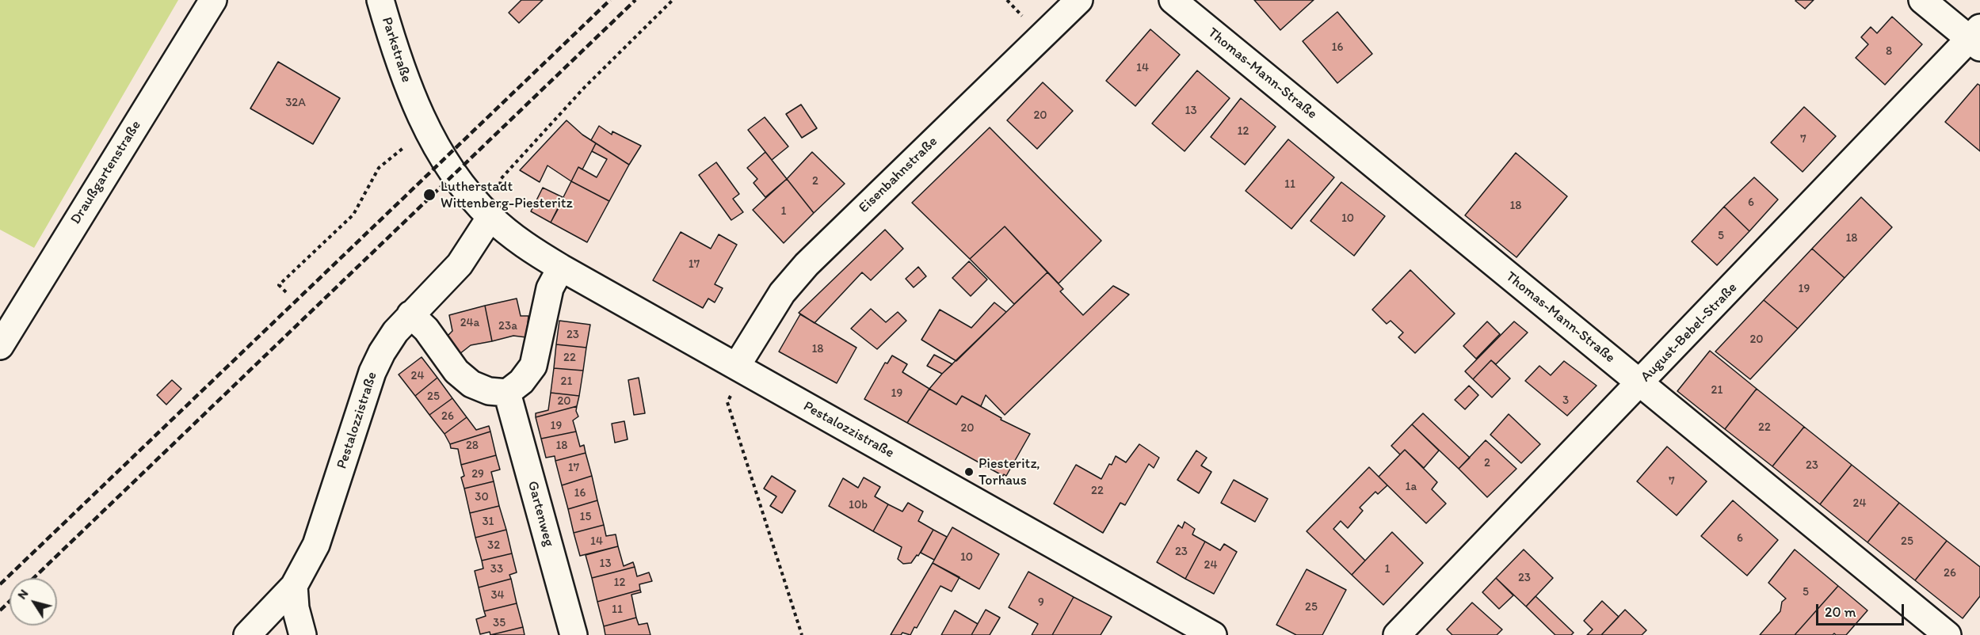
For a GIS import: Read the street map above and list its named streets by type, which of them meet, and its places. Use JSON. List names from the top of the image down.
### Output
{
  "streets": {
    "street": [
      "Parkstraße",
      "Thomas-Mann-Straße",
      "Draußgartenstraße",
      "Eisenbahnstraße",
      "August-Bebel-Straße",
      "Pestalozzistraße",
      "Gartenweg"
    ]
  },
  "crossings": [
    ["Parkstraße", "Pestalozzistraße"],
    ["Thomas-Mann-Straße", "August-Bebel-Straße"],
    ["Eisenbahnstraße", "Pestalozzistraße"]
  ],
  "places": ["Lutherstadt Wittenberg-Piesteritz", "Piesteritz, Torhaus"],
  "house_numbers": [
    "16",
    "8",
    "14",
    "32A",
    "13",
    "20",
    "12",
    "7",
    "2",
    "11",
    "6",
    "18",
    "1",
    "10",
    "5",
    "18",
    "17",
    "19",
    "24a",
    "23a",
    "23",
    "20",
    "18",
    "22",
    "24",
    "21",
    "21",
    "19",
    "25",
    "3",
    "20",
    "26",
    "19",
    "22",
    "20",
    "28",
    "18",
    "2",
    "23",
    "17",
    "29",
    "7",
    "1a",
    "22",
    "16",
    "30",
    "24",
    "10b",
    "15",
    "31",
    "6",
    "14",
    "25",
    "32",
    "23",
    "10",
    "13",
    "24",
    "33",
    "1",
    "26",
    "23",
    "12",
    "5",
    "34",
    "9",
    "25",
    "11",
    "35"
  ],
  "scale_bar": "20 m",
  "north": "top left"
}
